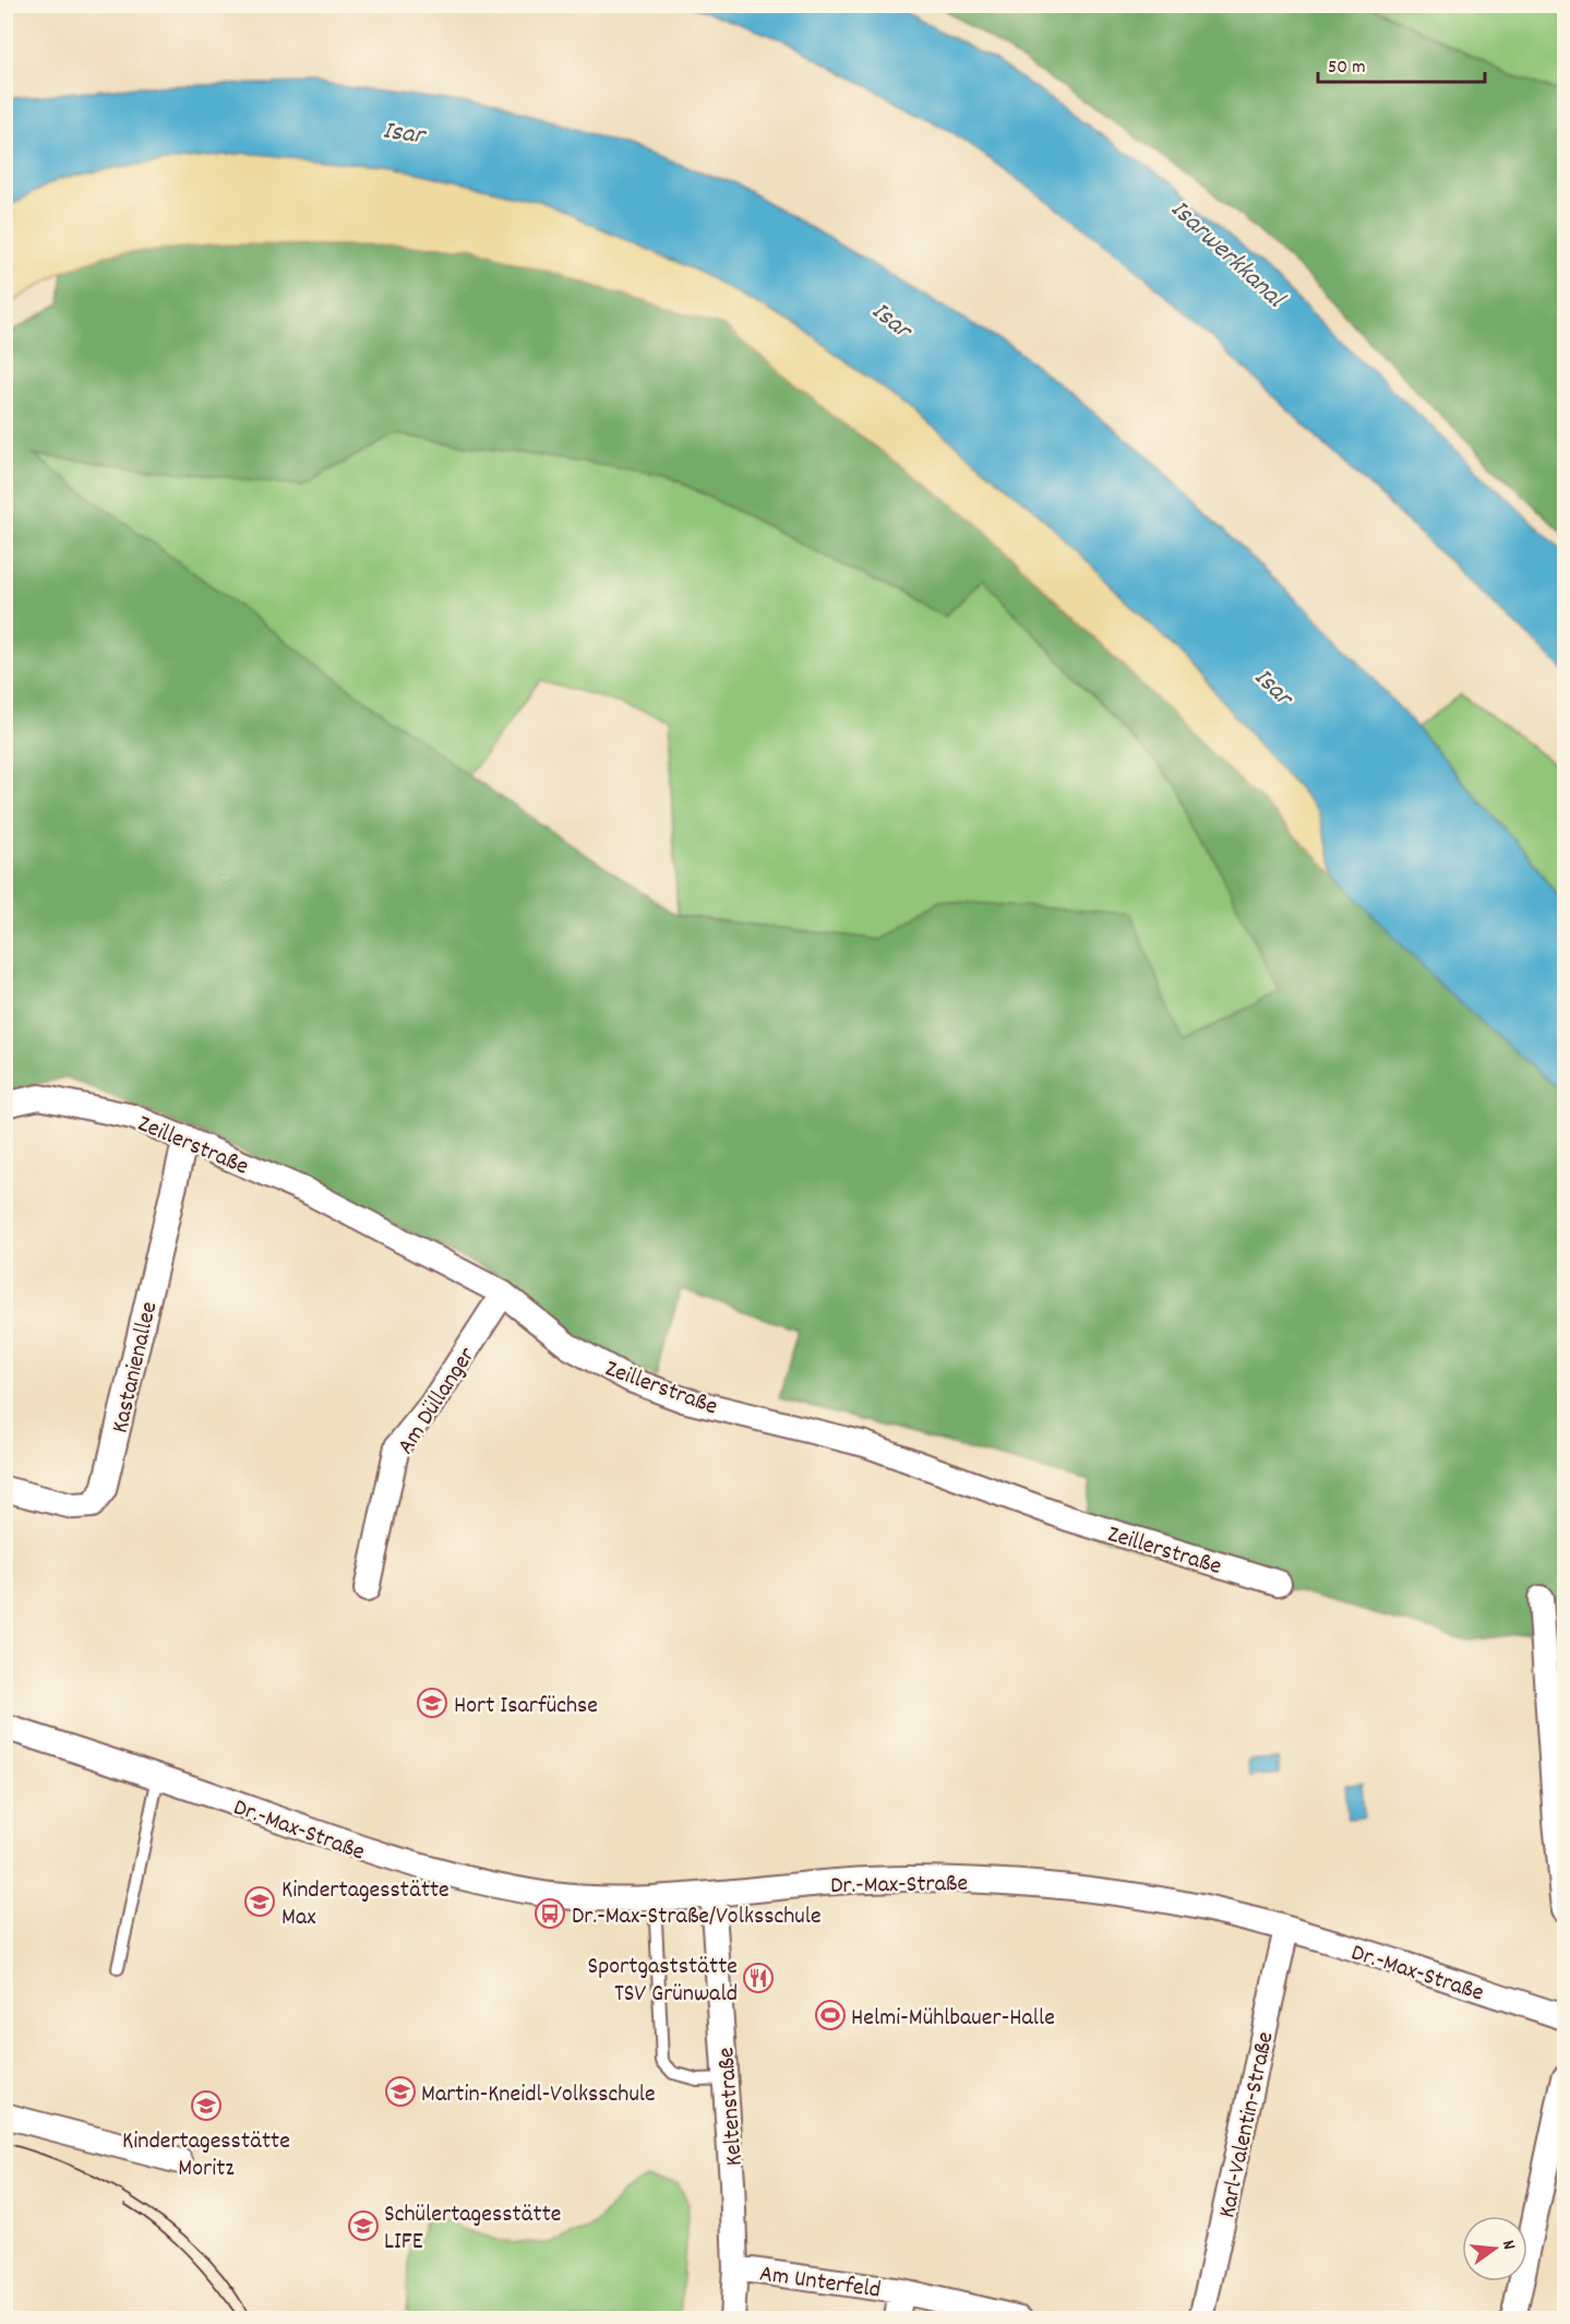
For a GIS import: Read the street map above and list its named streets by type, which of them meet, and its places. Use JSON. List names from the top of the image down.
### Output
{
  "streets": {
    "street": [
      "Zeillerstraße",
      "Kastanienallee",
      "Am Düllanger",
      "Dr.-Max-Straße",
      "Keltenstraße",
      "Karl-Valentin-Straße",
      "Am Unterfeld"
    ]
  },
  "crossings": [
    ["Zeillerstraße", "Kastanienallee"],
    ["Zeillerstraße", "Am Düllanger"],
    ["Dr.-Max-Straße", "Keltenstraße"],
    ["Dr.-Max-Straße", "Karl-Valentin-Straße"],
    ["Keltenstraße", "Am Unterfeld"]
  ],
  "water": ["Isar", "Isarwerkkanal"],
  "places": {
    "school or university": [
      "Hort Isarfüchse",
      "Kindertagesstätte Max",
      "Martin-Kneidl-Volksschule",
      "Kindertagesstätte Moritz",
      "Schülertagesstätte LIFE"
    ],
    "bus stop": ["Dr.-Max-Straße/Volksschule"],
    "restaurant": ["Sportgaststätte TSV Grünwald"],
    "sports": ["Helmi-Mühlbauer-Halle"]
  },
  "scale_bar": "50 m",
  "north": "right"
}
